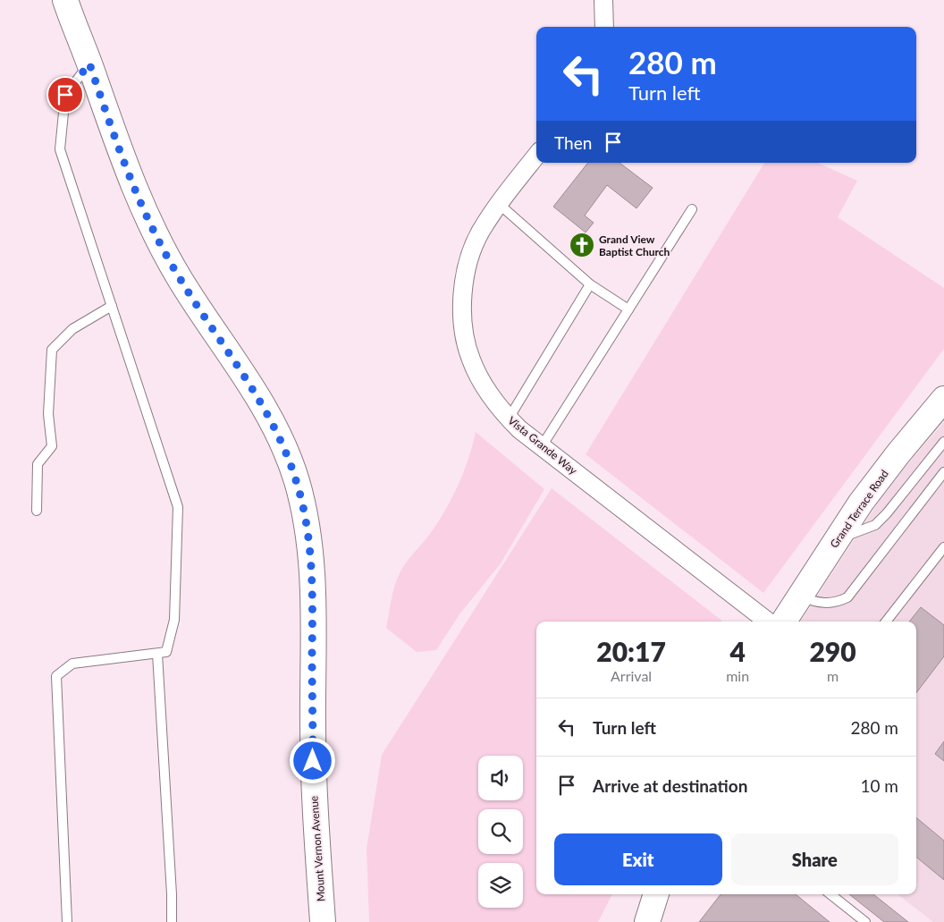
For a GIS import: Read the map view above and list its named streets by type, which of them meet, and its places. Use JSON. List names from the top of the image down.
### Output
{
  "streets": {
    "main road": ["Grand Terrace Road", "Mount Vernon Avenue"],
    "street": ["Vista Grande Way"]
  },
  "places": {
    "church": ["Grand View Baptist Church"]
  },
  "page": {
    "turn": ["280 m", "Turn left"],
    "then": "Then",
    "eta": [
      "20:17",
      "Arrival",
      "4",
      "min",
      "290",
      "m"
    ],
    "list": [
      {
        "name": "Turn left",
        "value": "280 m"
      },
      {
        "name": "Arrive at destination",
        "value": "10 m"
      }
    ],
    "buttons": ["Exit", "Share"]
  }
}
